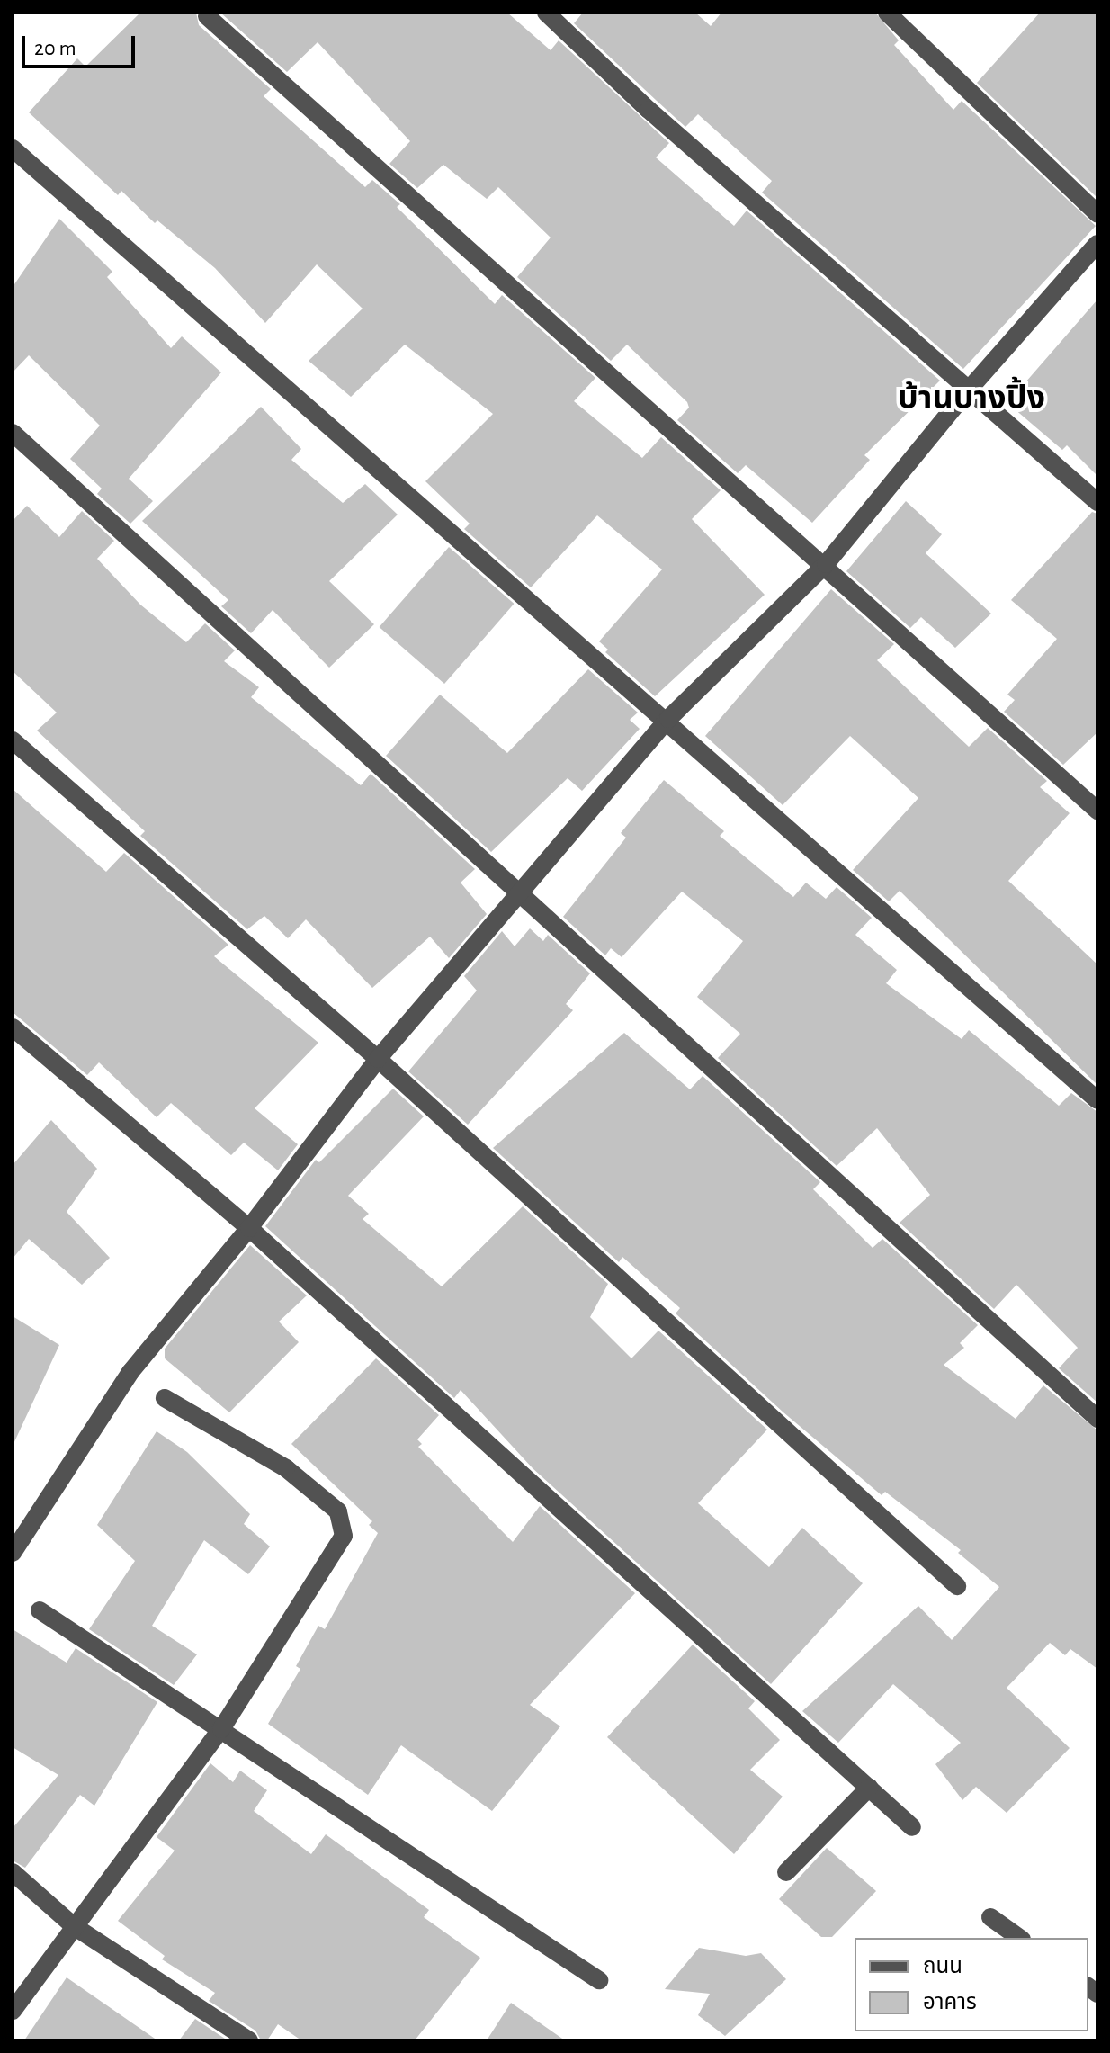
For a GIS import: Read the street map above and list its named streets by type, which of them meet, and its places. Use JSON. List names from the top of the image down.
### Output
{
  "districts": ["บ้านบางปิ้ง"],
  "legend": ["ถนน", "อาคาร"],
  "scale_bar": "20 m"
}
